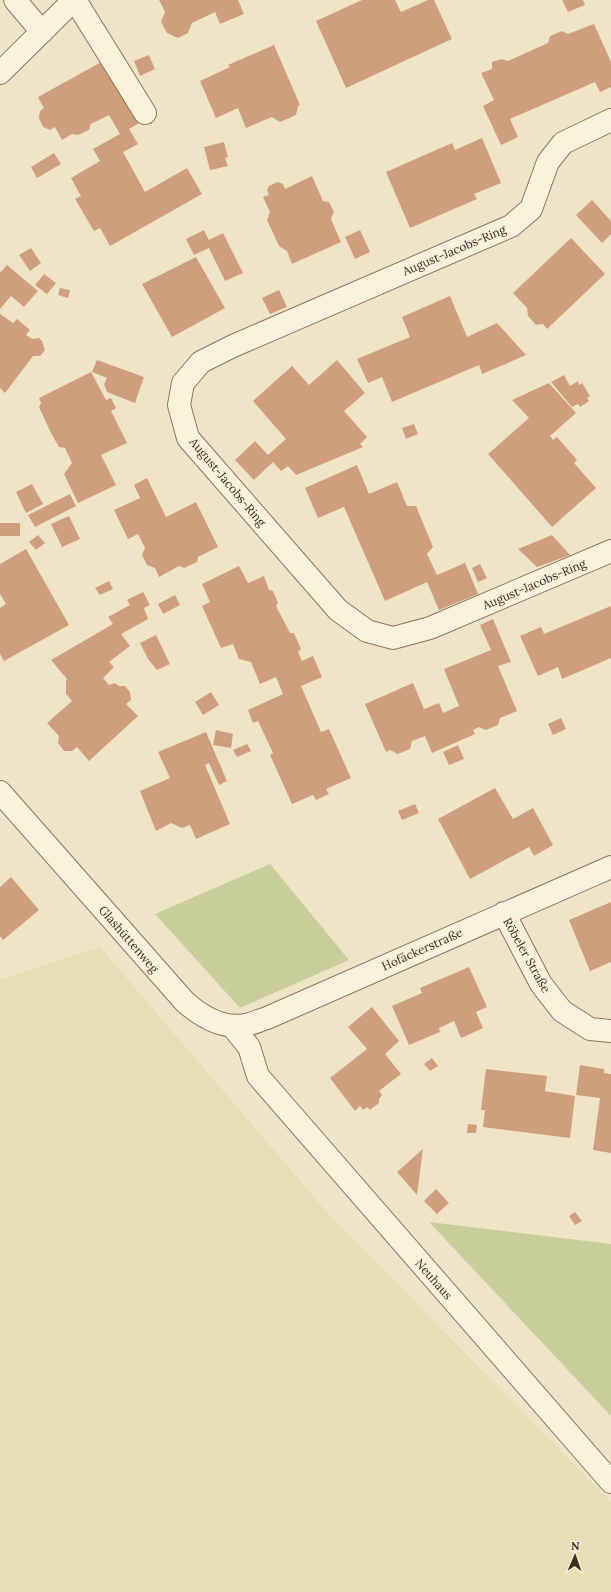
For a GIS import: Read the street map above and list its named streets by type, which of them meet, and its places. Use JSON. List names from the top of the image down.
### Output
{
  "streets": {
    "street": [
      "August-Jacobs-Ring",
      "Glashüttenweg",
      "Hofäckerstraße",
      "Röbeler Straße",
      "Neuhaus"
    ]
  },
  "crossings": [
    ["Glashüttenweg", "Hofäckerstraße"],
    ["Glashüttenweg", "Neuhaus"],
    ["Hofäckerstraße", "Röbeler Straße"],
    ["Hofäckerstraße", "Neuhaus"]
  ],
  "north": "top"
}
